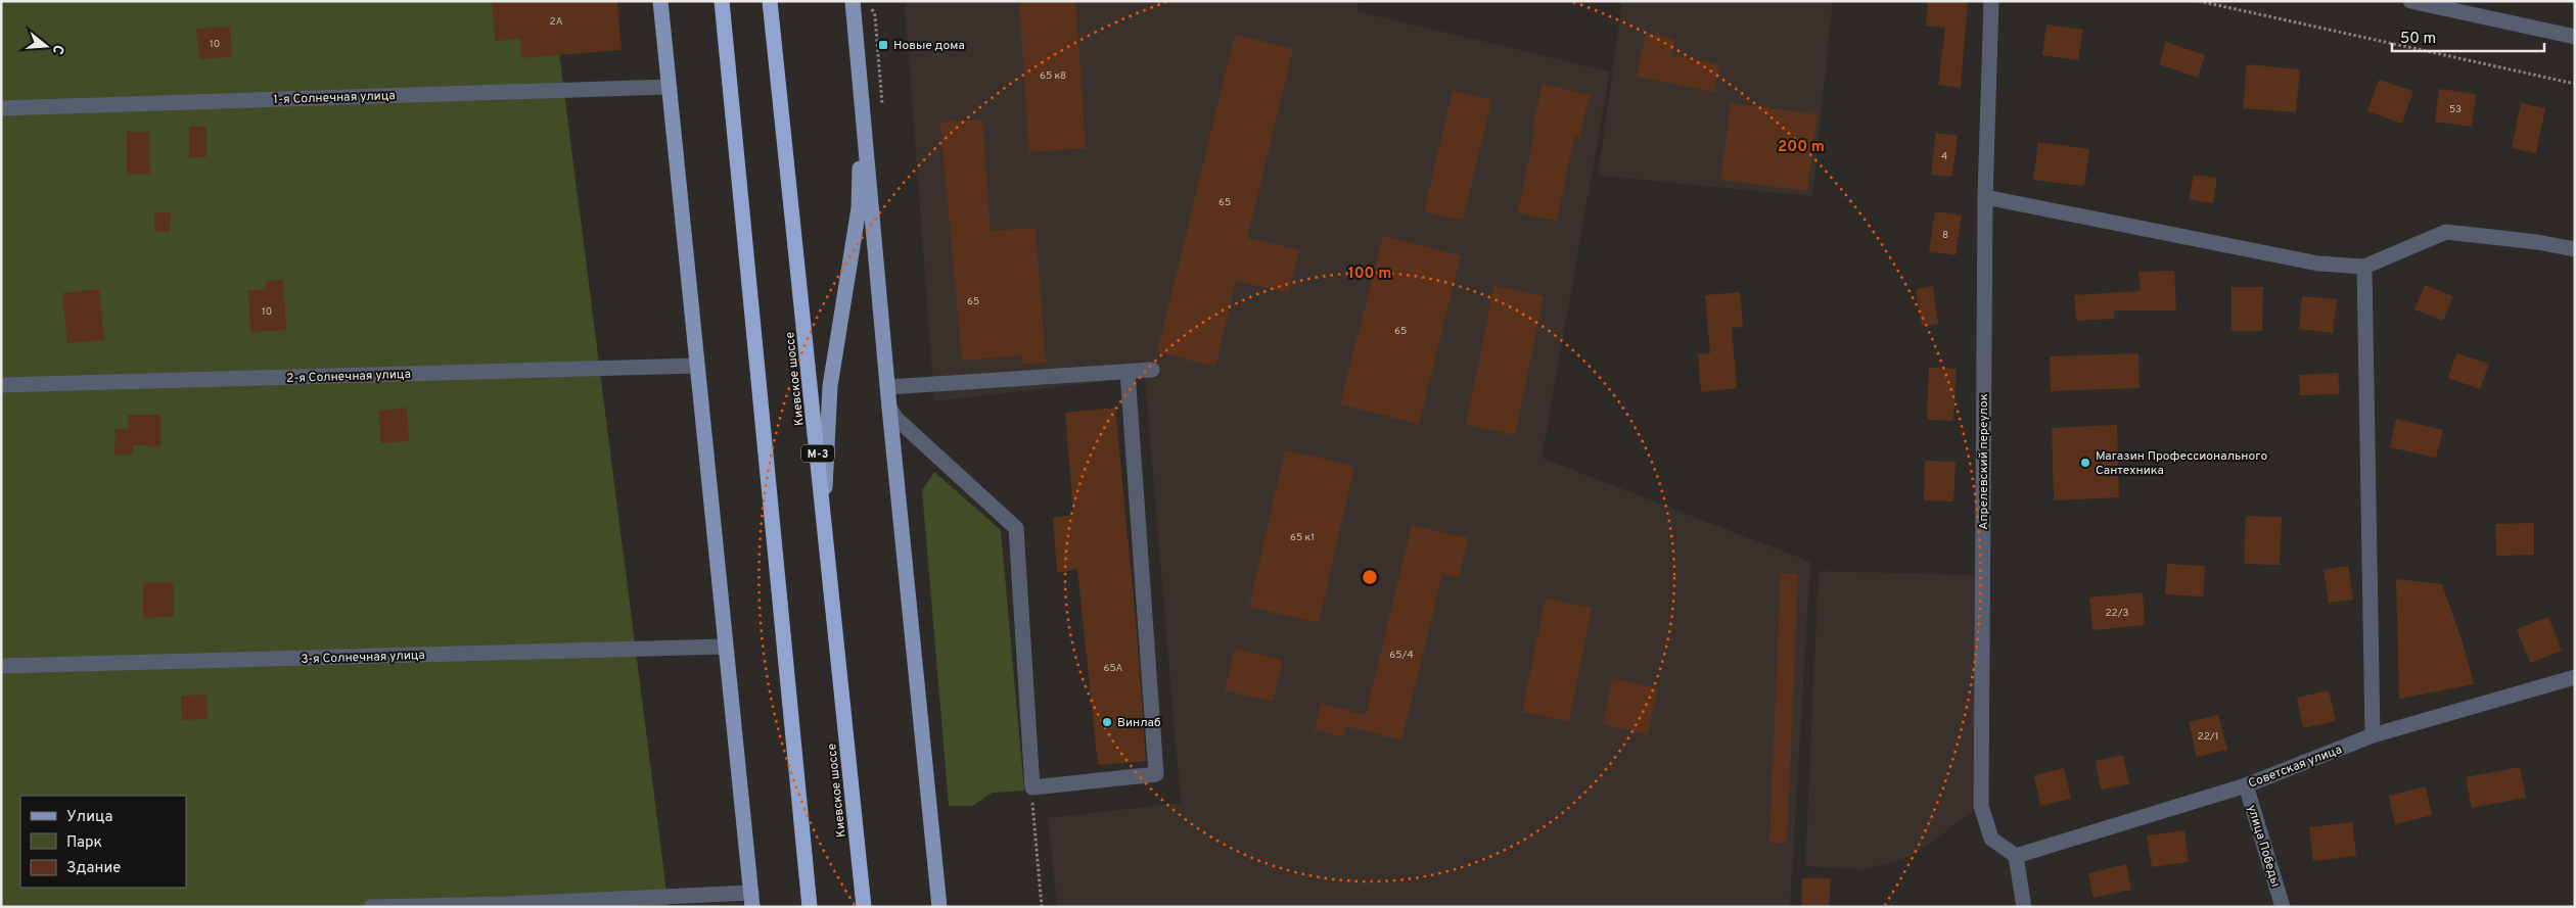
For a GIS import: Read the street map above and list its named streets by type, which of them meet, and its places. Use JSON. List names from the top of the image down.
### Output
{
  "streets": {
    "highway": ["Киевское шоссе", "М-3"],
    "street": [
      "1-я Солнечная улица",
      "2-я Солнечная улица",
      "Апрелевский переулок",
      "3-я Солнечная улица",
      "Советская улица",
      "улица Победы"
    ]
  },
  "crossings": [
    ["Апрелевский переулок", "Советская улица"],
    ["Советская улица", "улица Победы"]
  ],
  "places": {
    "transit": ["Новые дома"],
    "other": ["Магазин Профессионального Сантехника", "Винлаб"]
  },
  "house_numbers": [
    "2А",
    "10",
    "65 к8",
    "53",
    "4",
    "65",
    "8",
    "65",
    "10",
    "65",
    "65 к1",
    "22/3",
    "65/4",
    "65А",
    "22/1"
  ],
  "legend": ["Улица", "Парк", "Здание"],
  "scale_bar": "50 m",
  "north": "right",
  "rings": ["200 m", "100 m"]
}
